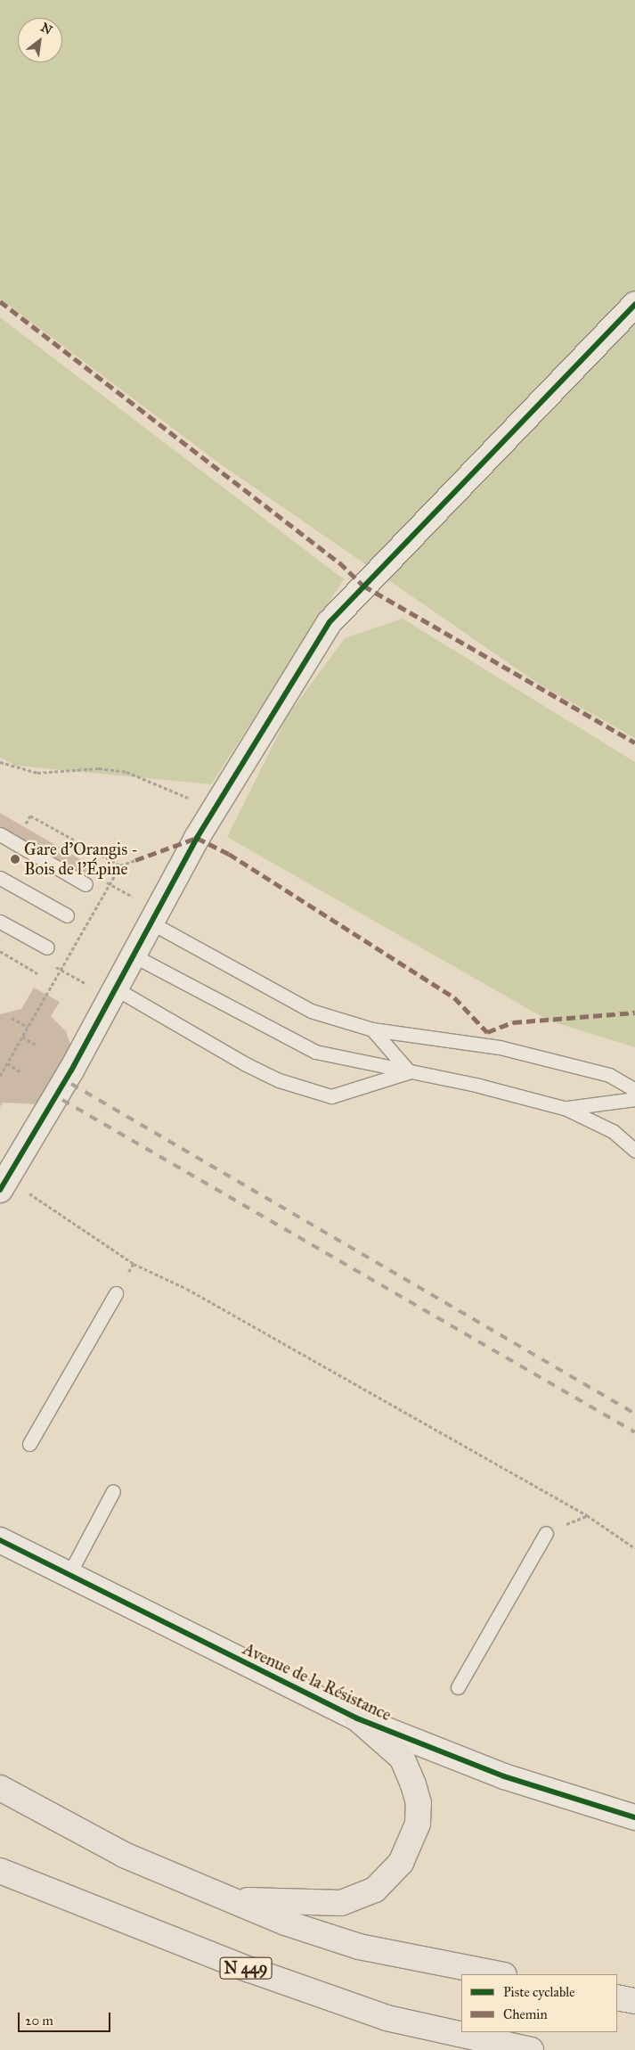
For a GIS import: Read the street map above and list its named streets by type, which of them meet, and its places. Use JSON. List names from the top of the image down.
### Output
{
  "streets": {
    "main road": ["N 449"],
    "street": ["Avenue de la Résistance"]
  },
  "places": ["Gare d'Orangis - Bois de l'Épine"],
  "legend": ["Piste cyclable", "Chemin"],
  "scale_bar": "20 m",
  "north": "top right"
}
